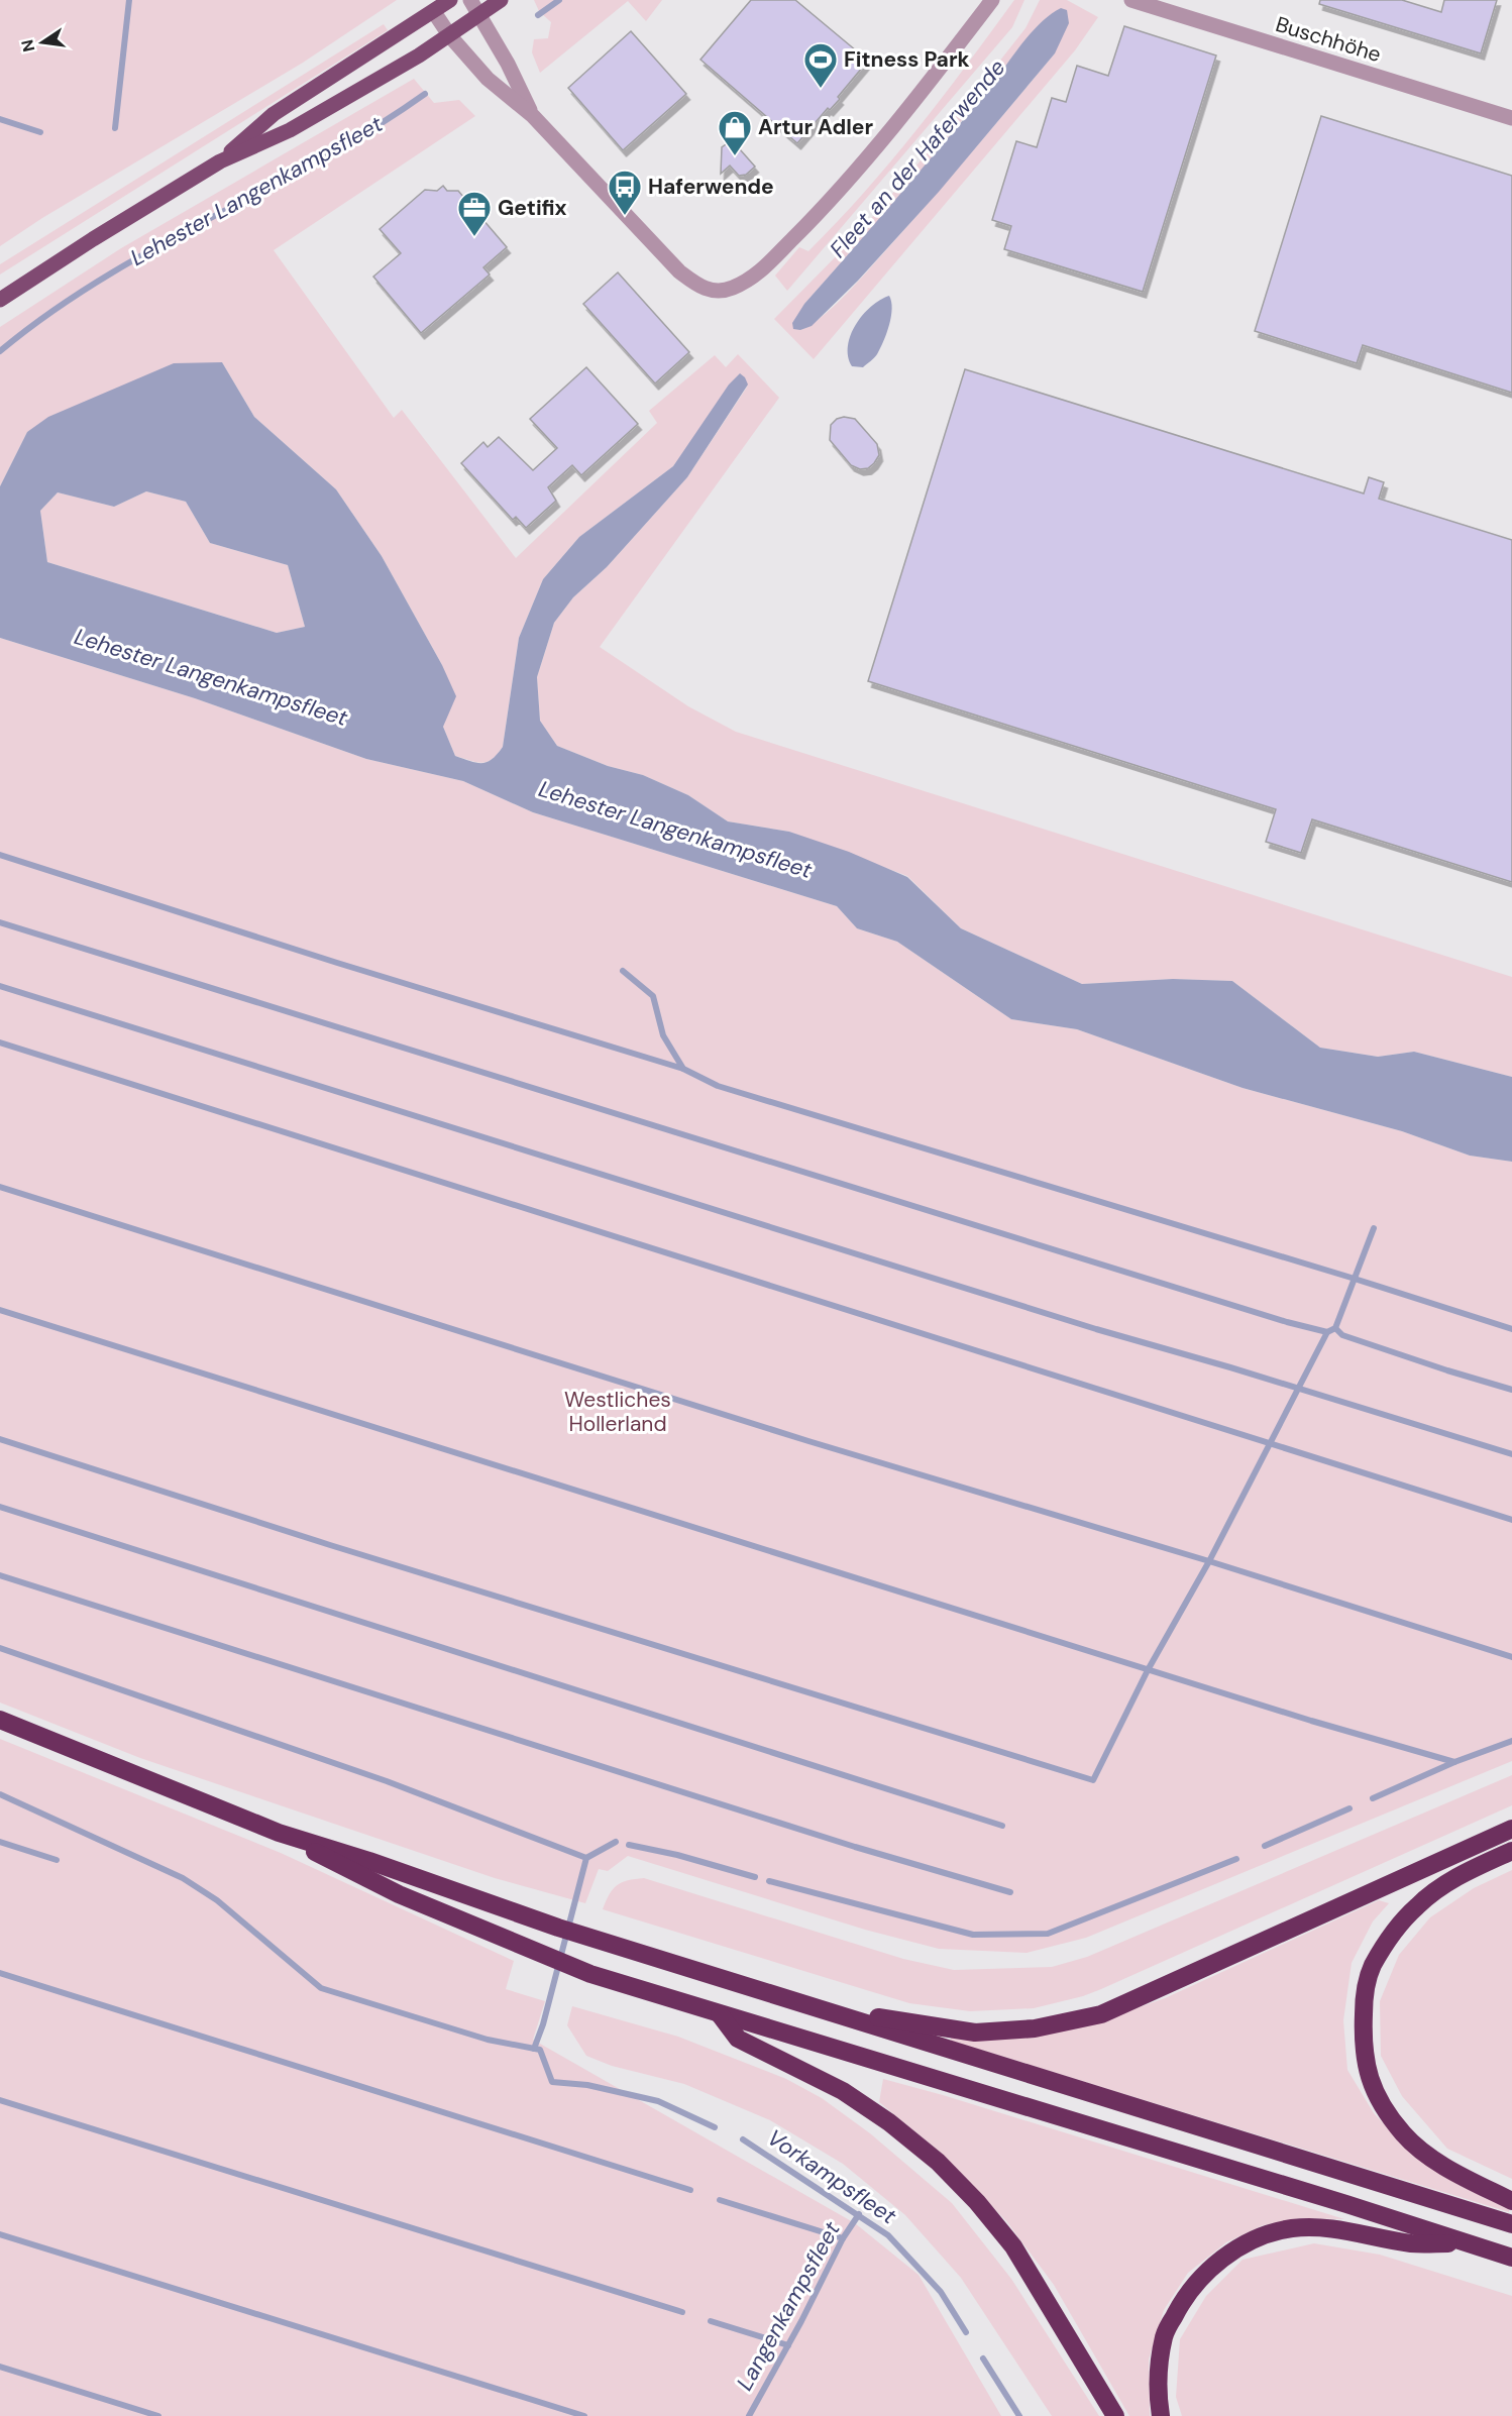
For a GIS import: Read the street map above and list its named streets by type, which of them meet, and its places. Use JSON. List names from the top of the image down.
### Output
{
  "streets": {
    "street": ["Buschhöhe"]
  },
  "water": [
    "Fleet an der Haferwende",
    "Lehester Langenkampsfleet",
    "Vorkampsfleet",
    "Langenkampsfleet"
  ],
  "parks": ["Westliches Hollerland"],
  "places": {
    "sports": ["Fitness Park"],
    "shop": ["Artur Adler"],
    "bus stop": ["Haferwende"],
    "office": ["Getifix"]
  },
  "north": "left"
}
